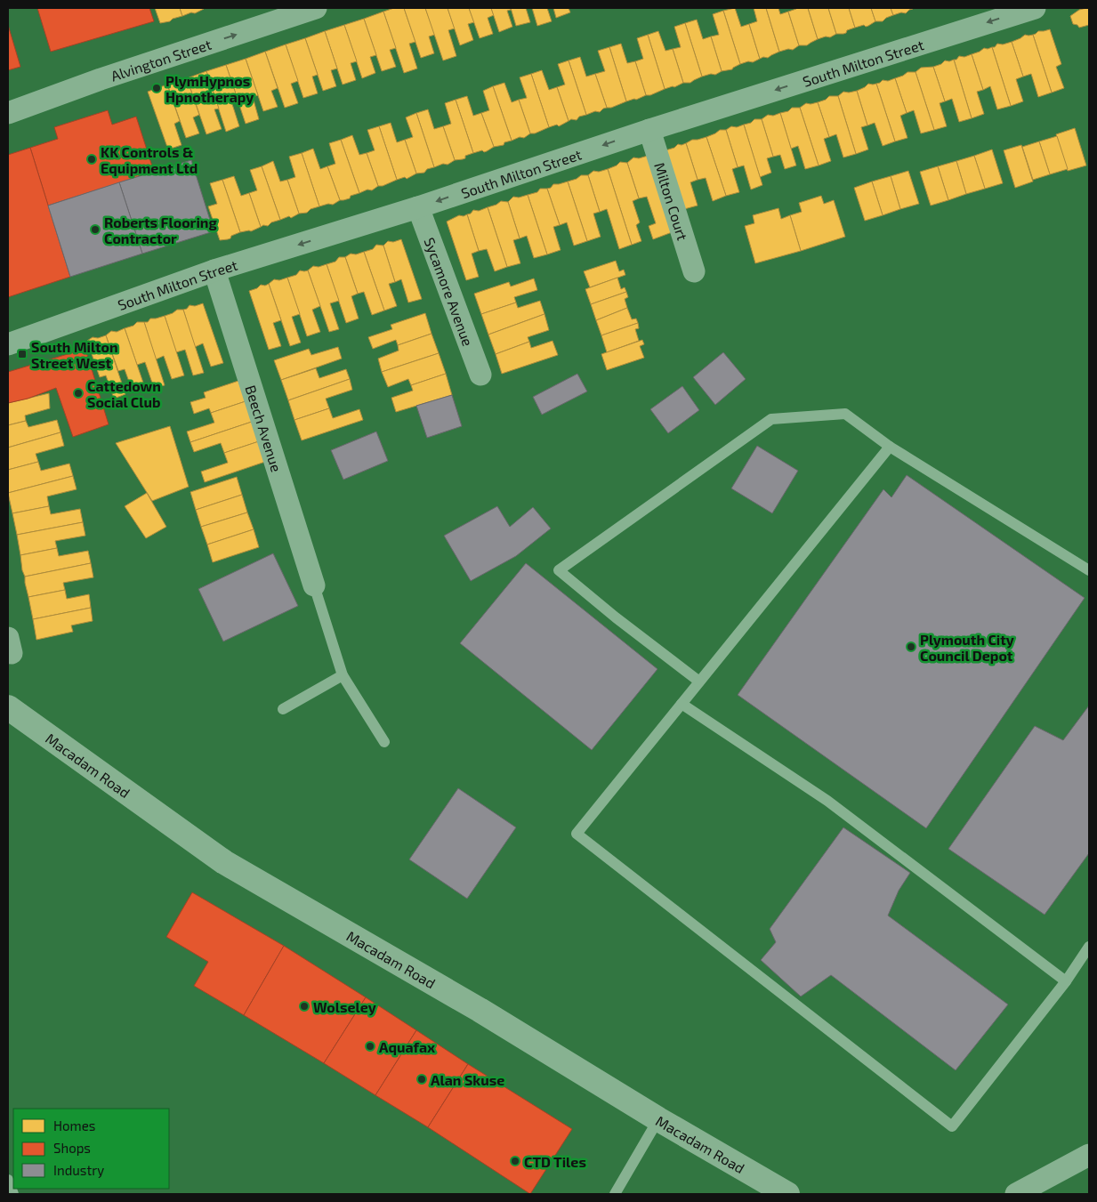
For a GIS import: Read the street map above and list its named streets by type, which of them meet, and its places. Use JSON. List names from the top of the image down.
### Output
{
  "streets": {
    "street": [
      "Alvington Street",
      "South Milton Street",
      "Milton Court",
      "Sycamore Avenue",
      "Beech Avenue",
      "Macadam Road"
    ]
  },
  "crossings": [
    ["South Milton Street", "Milton Court"],
    ["South Milton Street", "Sycamore Avenue"],
    ["South Milton Street", "Beech Avenue"]
  ],
  "one_way": ["Alvington Street", "South Milton Street"],
  "places": {
    "other": [
      "PlymHypnos Hpnotherapy",
      "KK Controls & Equipment Ltd",
      "Roberts Flooring Contractor",
      "Cattedown Social Club",
      "Plymouth City Council Depot",
      "Wolseley",
      "Aquafax",
      "Alan Skuse",
      "CTD Tiles"
    ],
    "transit": ["South Milton Street West"]
  },
  "legend": ["Homes", "Shops", "Industry"]
}
